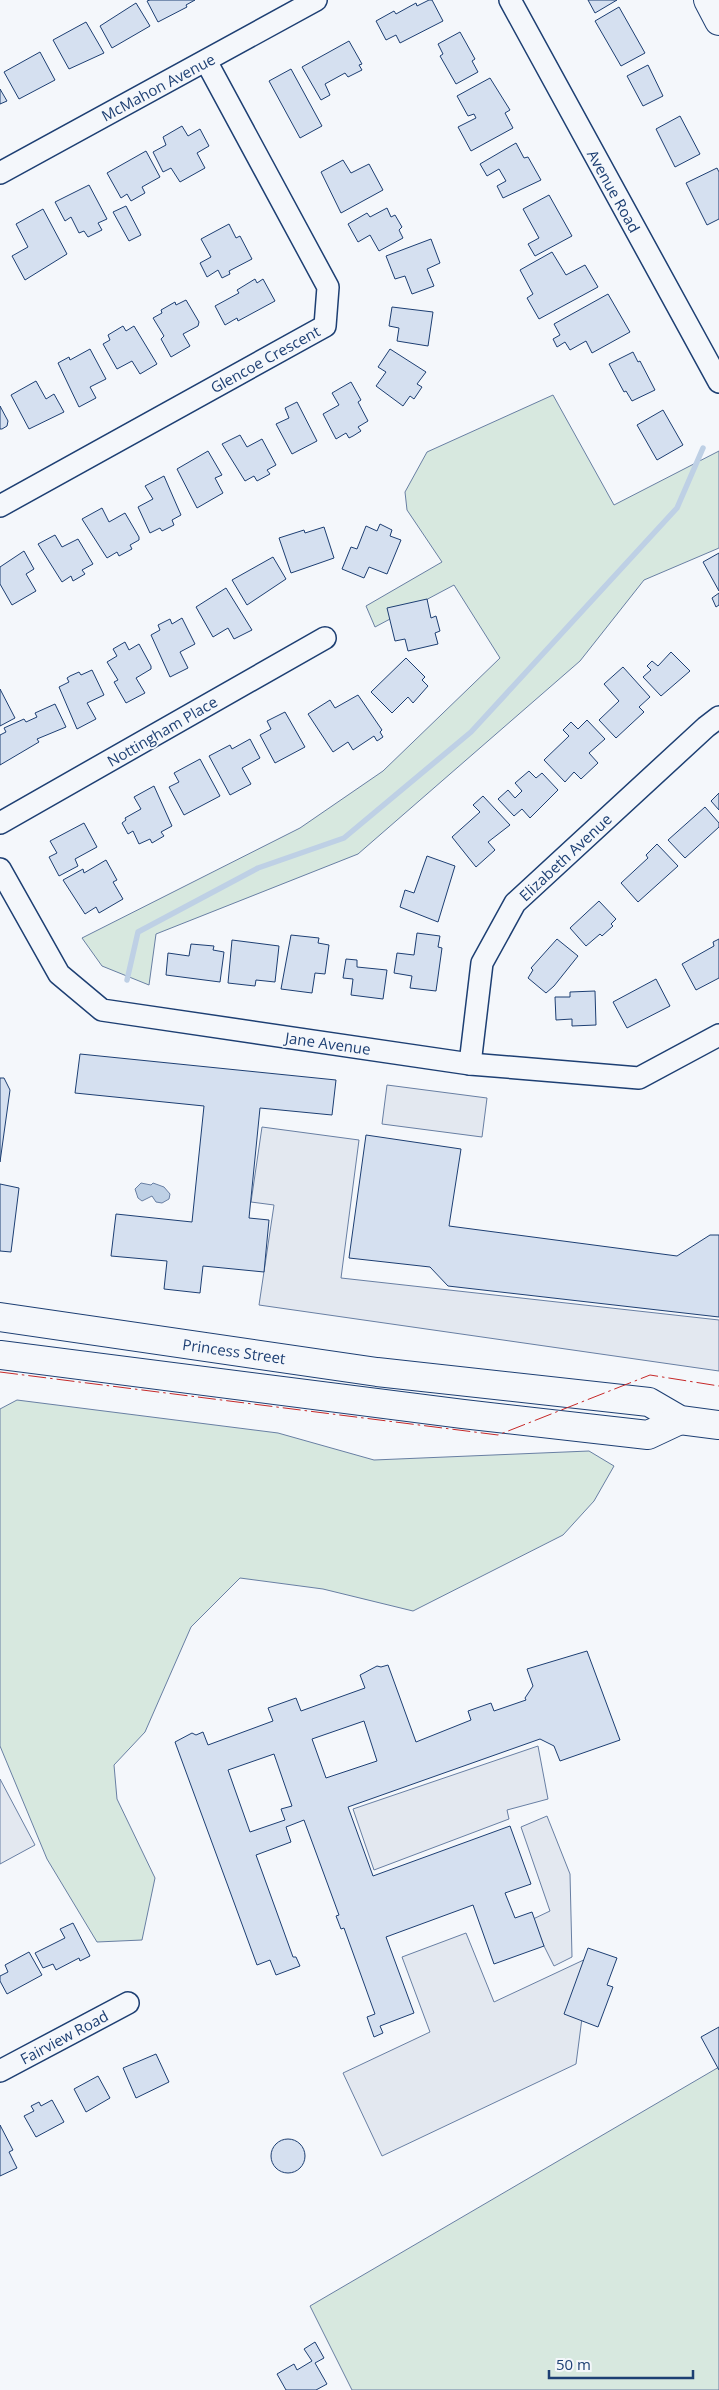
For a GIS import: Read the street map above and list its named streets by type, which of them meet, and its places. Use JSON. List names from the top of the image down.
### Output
{
  "streets": {
    "main road": ["Princess Street"],
    "street": [
      "McMahon Avenue",
      "Avenue Road",
      "Glencoe Crescent",
      "Nottingham Place",
      "Elizabeth Avenue",
      "Jane Avenue",
      "Fairview Road"
    ]
  },
  "crossings": [
    ["McMahon Avenue", "Glencoe Crescent"],
    ["Elizabeth Avenue", "Jane Avenue"]
  ],
  "scale_bar": "50 m"
}
